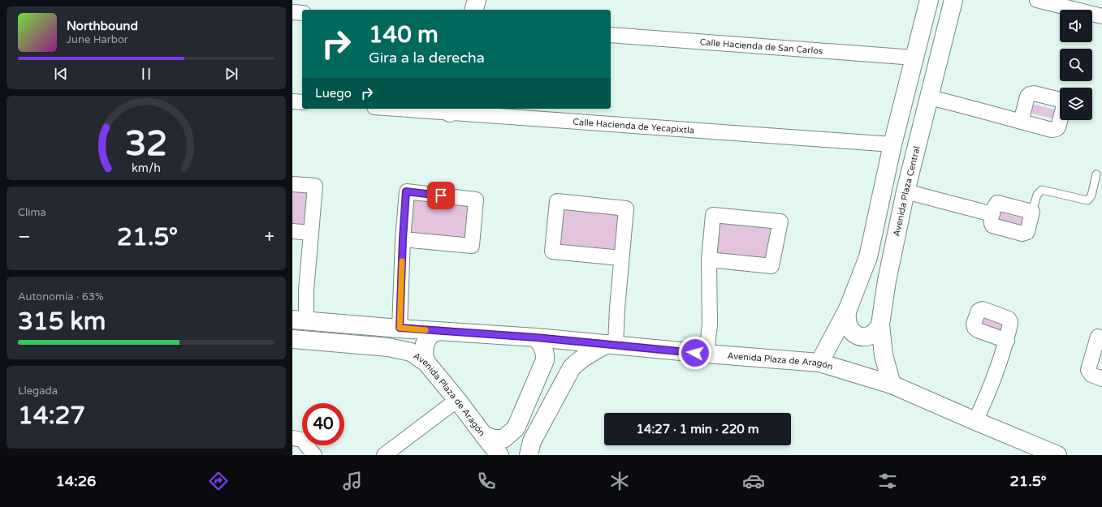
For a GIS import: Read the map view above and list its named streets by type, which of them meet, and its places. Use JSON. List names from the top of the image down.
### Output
{
  "streets": {
    "street": [
      "Calle Hacienda de San Carlos",
      "Calle Hacienda de Yecapixtla",
      "Avenida Plaza Central",
      "Avenida Plaza de Aragón"
    ]
  },
  "crossings": [
    ["Avenida Plaza Central", "Avenida Plaza de Aragón"]
  ],
  "page": {
    "turn": ["140 m", "Gira a la derecha"],
    "song": ["Northbound", "June Harbor"],
    "then": "Luego",
    "tile": [
      "Clima",
      ["Autonomía · 63%", "315 km"],
      ["Llegada", "14:27"]
    ],
    "heat": ["−", "21.5°", "+"],
    "limit": "40",
    "trip": "14:27 · 1 min · 220 m",
    "tabs": ["14:26", "21.5°"],
    "gauge": ["32", "km/h"]
  }
}
